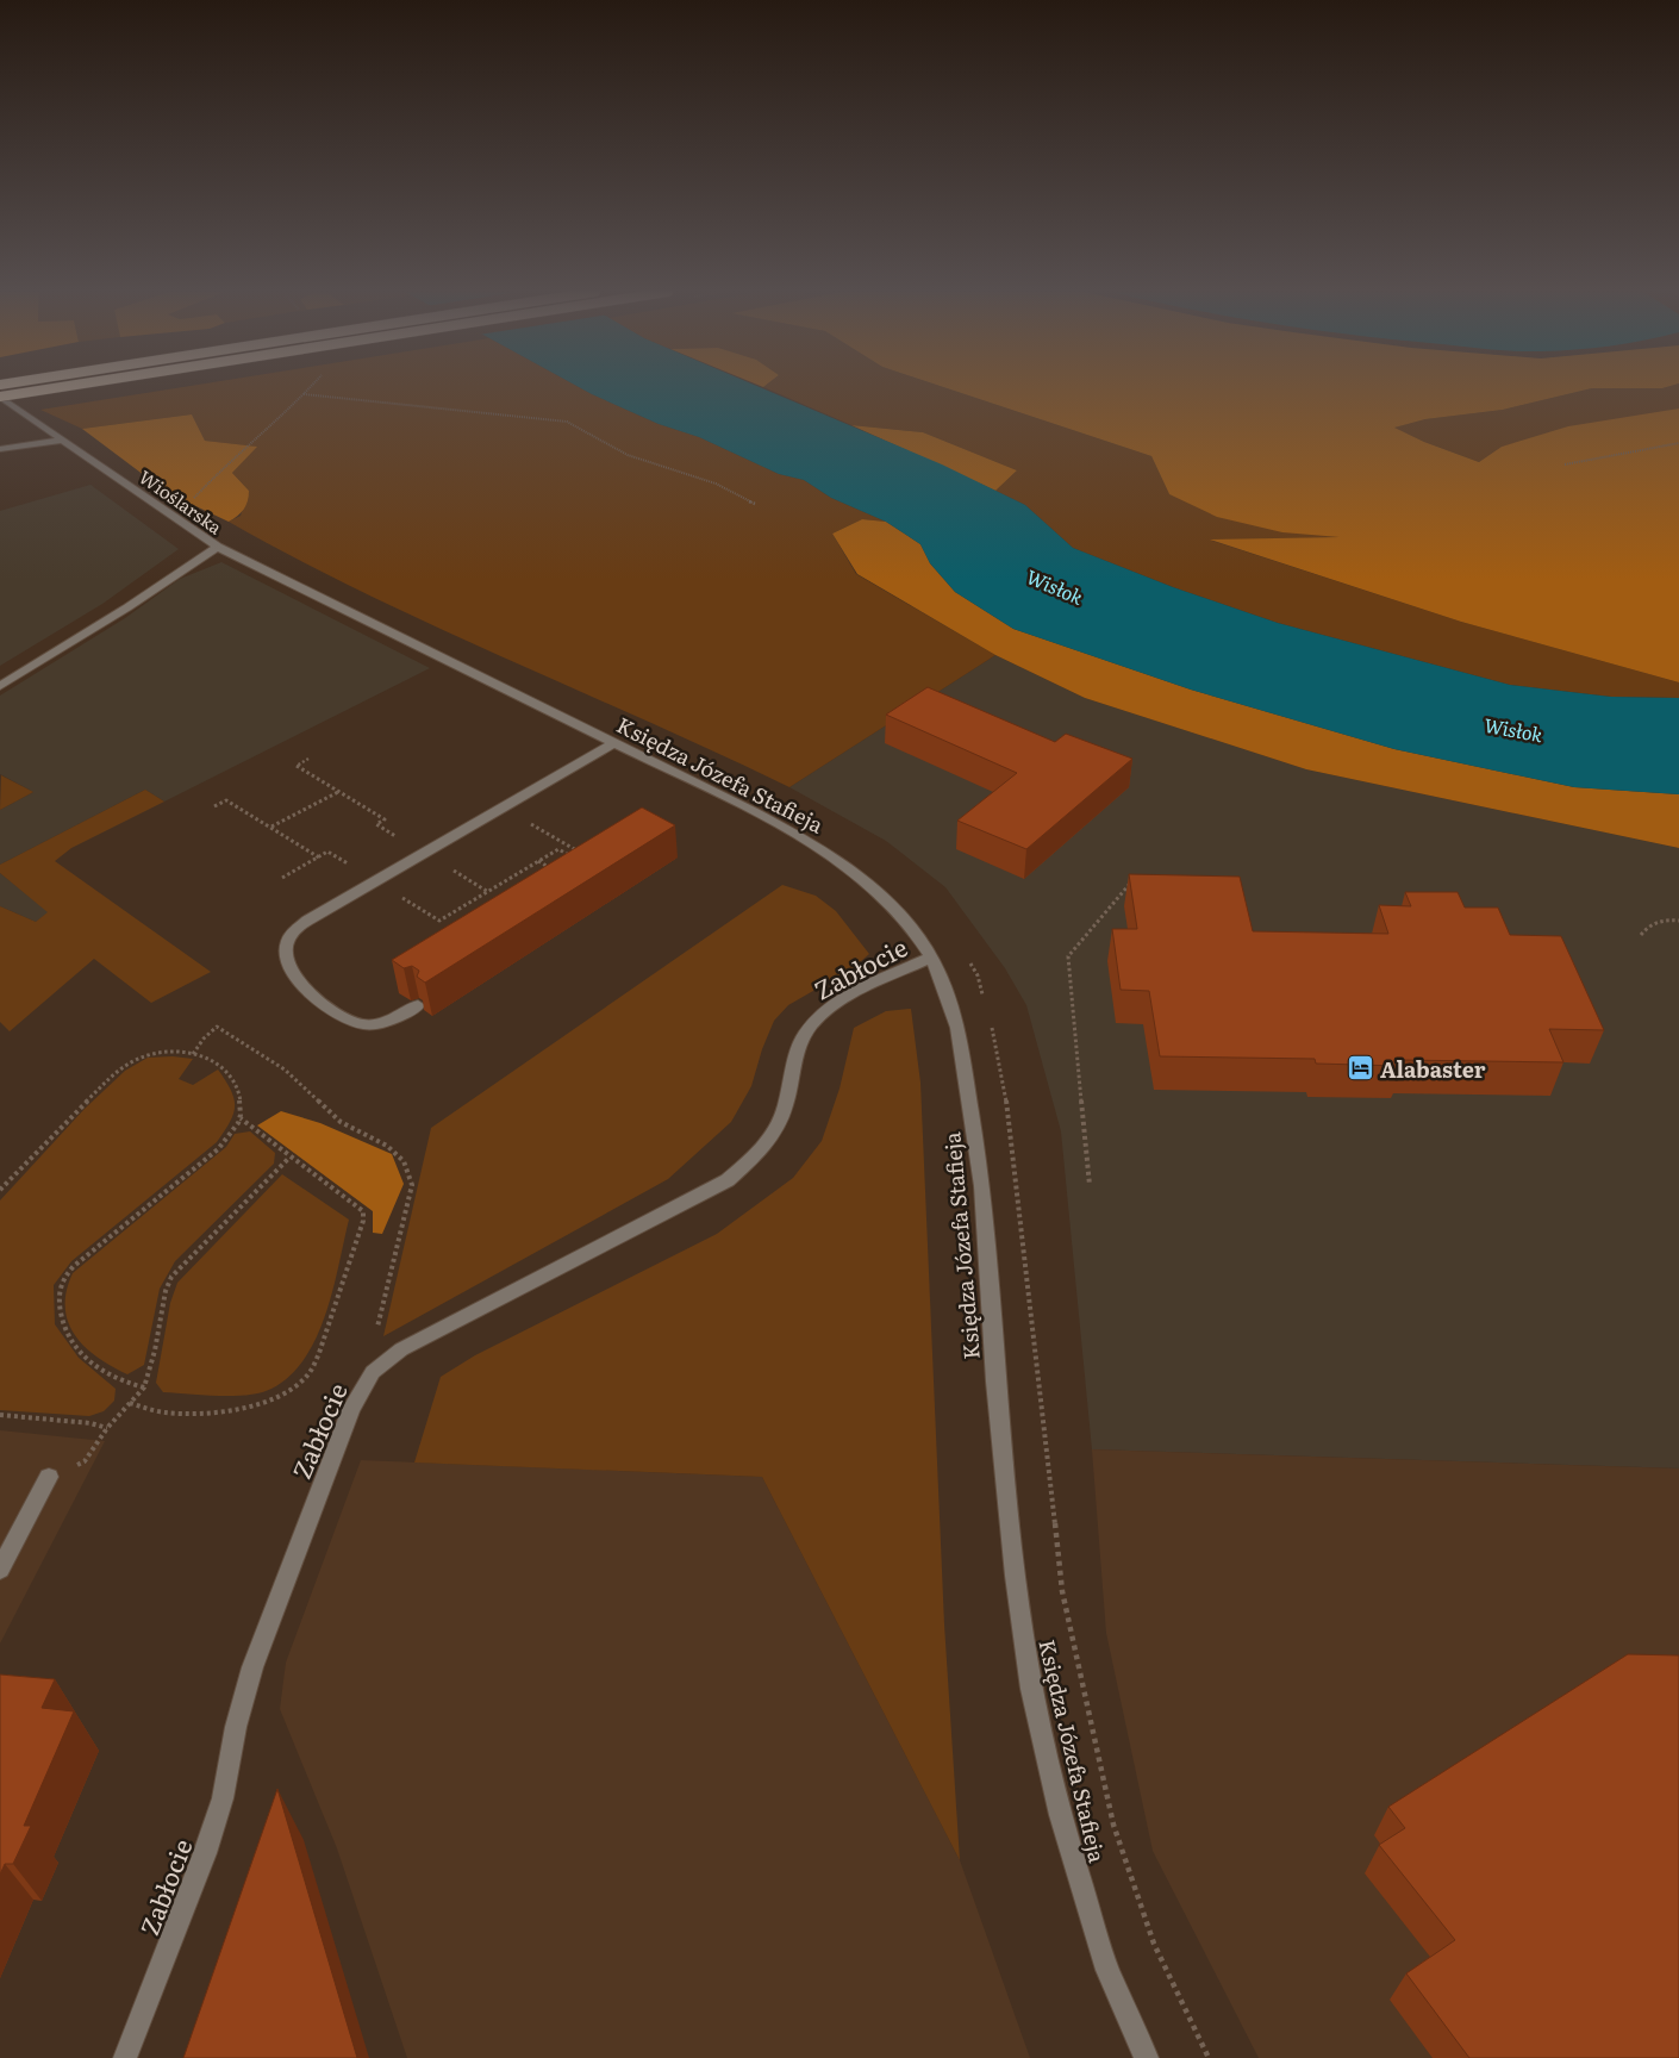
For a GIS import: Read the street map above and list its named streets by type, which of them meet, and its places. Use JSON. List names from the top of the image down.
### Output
{
  "streets": {
    "street": ["Wioślarska", "Księdza Józefa Stafieja", "Zabłocie"]
  },
  "crossings": [
    ["Wioślarska", "Księdza Józefa Stafieja"],
    ["Księdza Józefa Stafieja", "Zabłocie"]
  ],
  "water": ["Wisłok"],
  "places": {
    "hotel": ["Alabaster"]
  }
}
